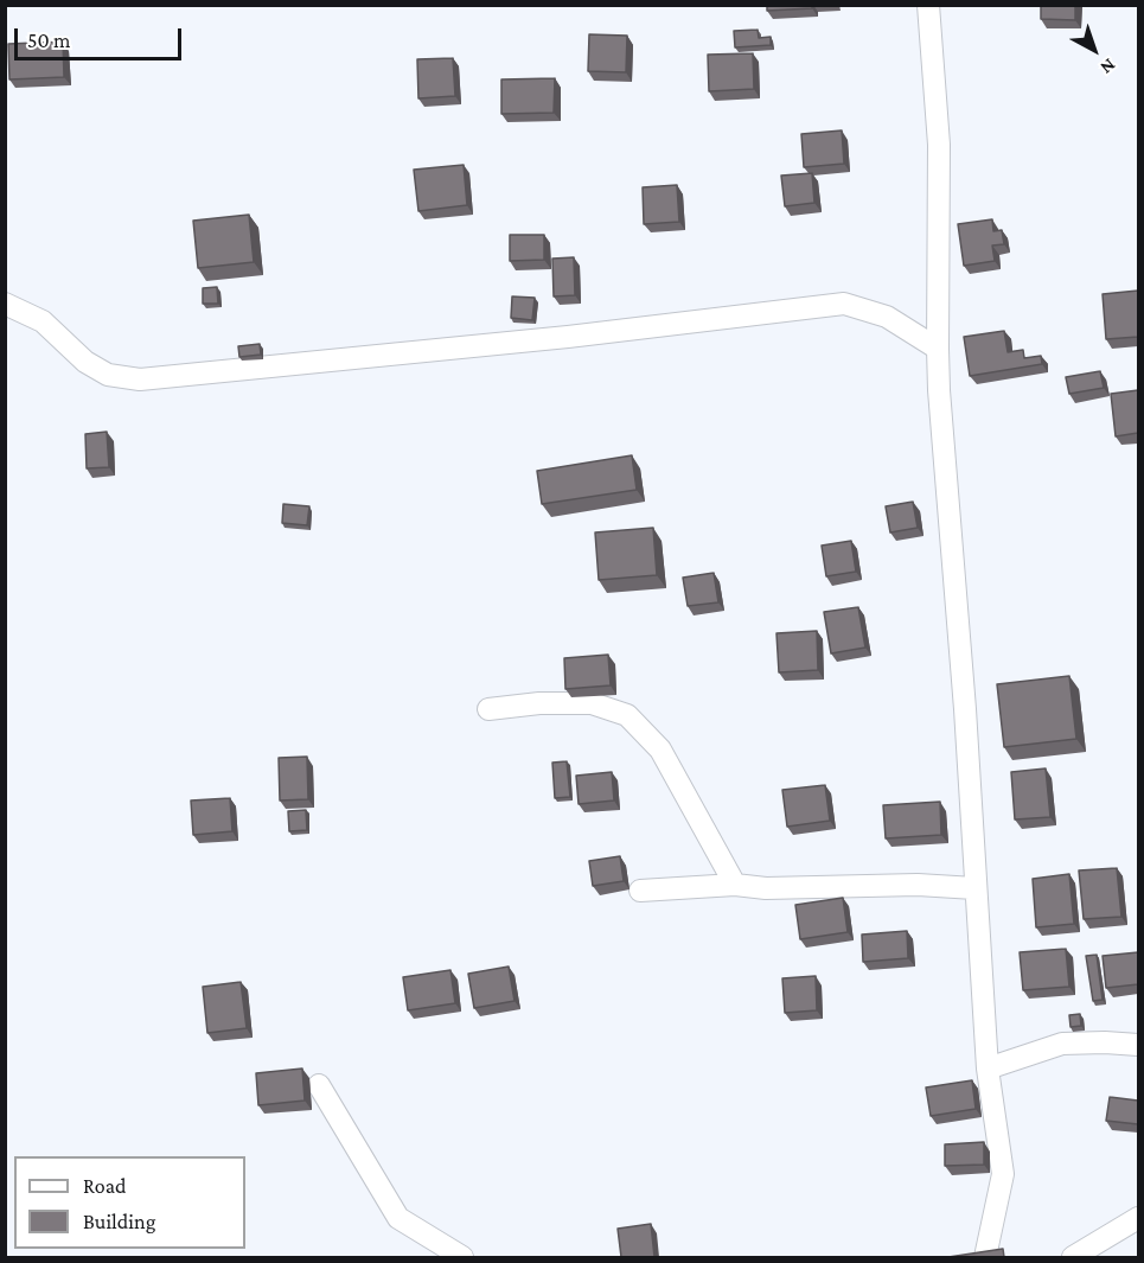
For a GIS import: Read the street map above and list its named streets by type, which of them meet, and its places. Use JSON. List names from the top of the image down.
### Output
{
  "legend": ["Road", "Building"],
  "scale_bar": "50 m",
  "north": "bottom right"
}
